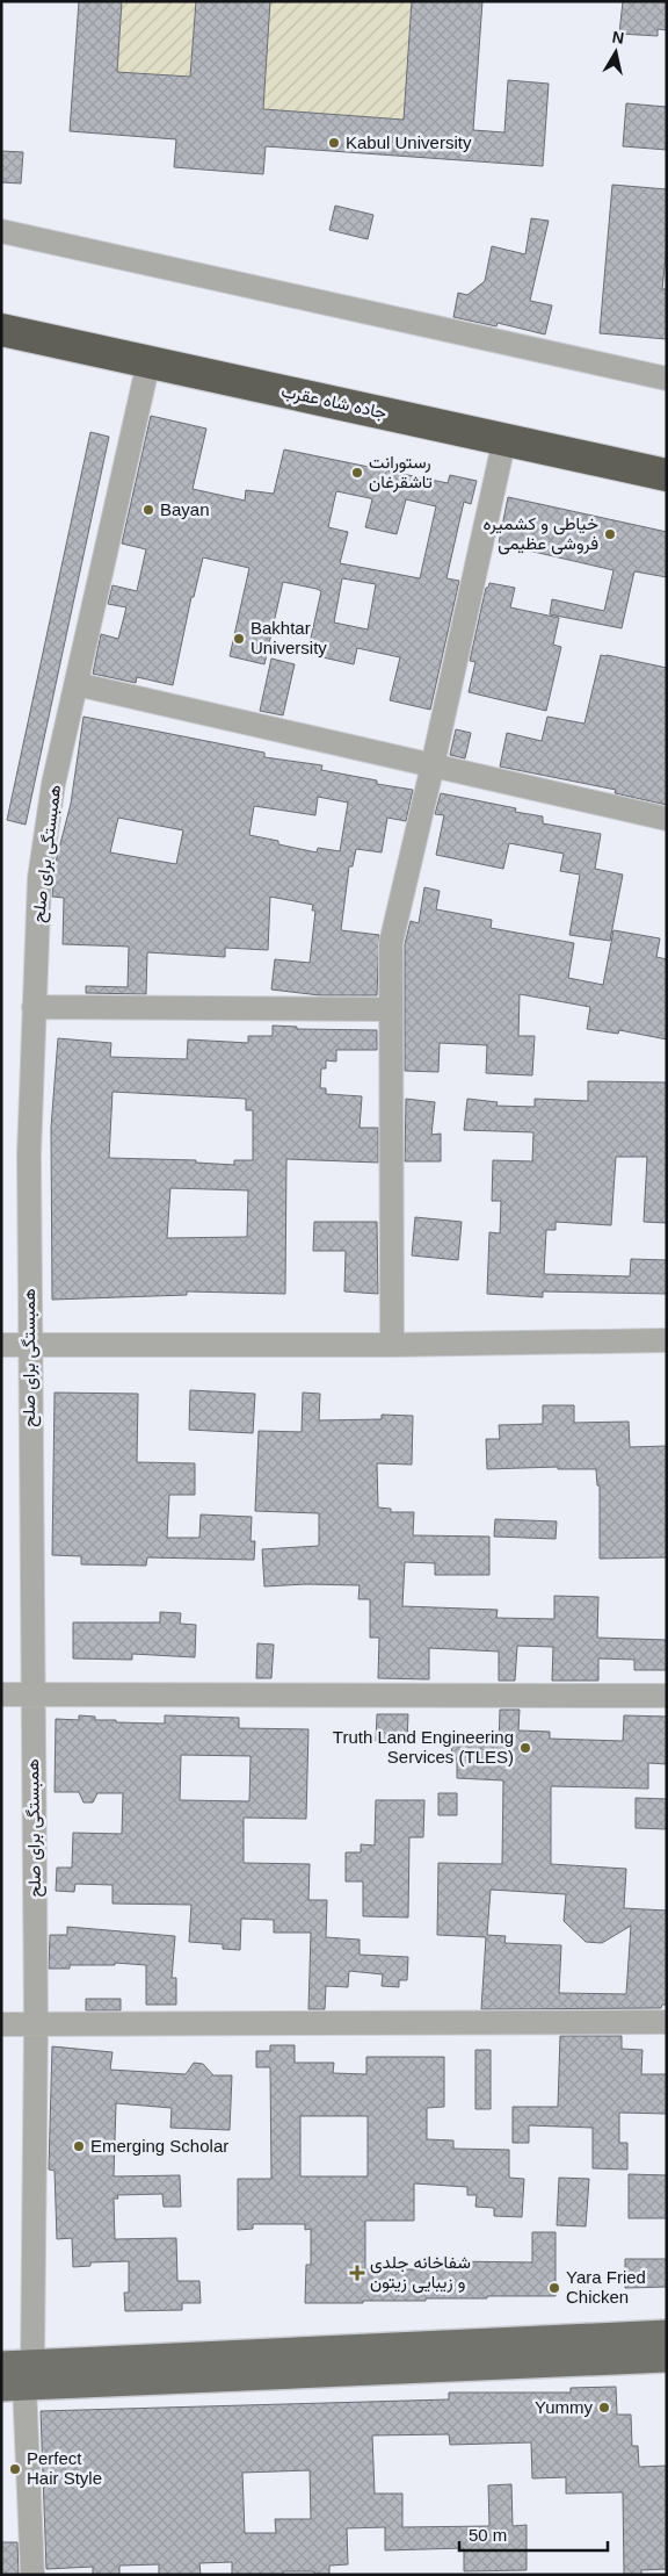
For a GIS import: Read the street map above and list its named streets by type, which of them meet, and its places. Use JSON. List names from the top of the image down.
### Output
{
  "streets": {
    "highway": ["جاده شاه عقرب"],
    "street": ["همبستگی برای صلح"]
  },
  "crossings": [
    ["جاده شاه عقرب", "همبستگی برای صلح"]
  ],
  "places": {
    "other": [
      "Kabul University",
      "رستورانت تاشقرغان",
      "Bayan",
      "خیاطی و کشمیره فروشی عظیمی",
      "Bakhtar University",
      "Truth Land Engineering Services (TLES)",
      "Emerging Scholar",
      "Yara Fried Chicken",
      "Yummy",
      "Perfect Hair Style"
    ],
    "health": ["شفاخانه جلدی و زیبایی زیتون"]
  },
  "scale_bar": "50 m",
  "north": "top"
}
